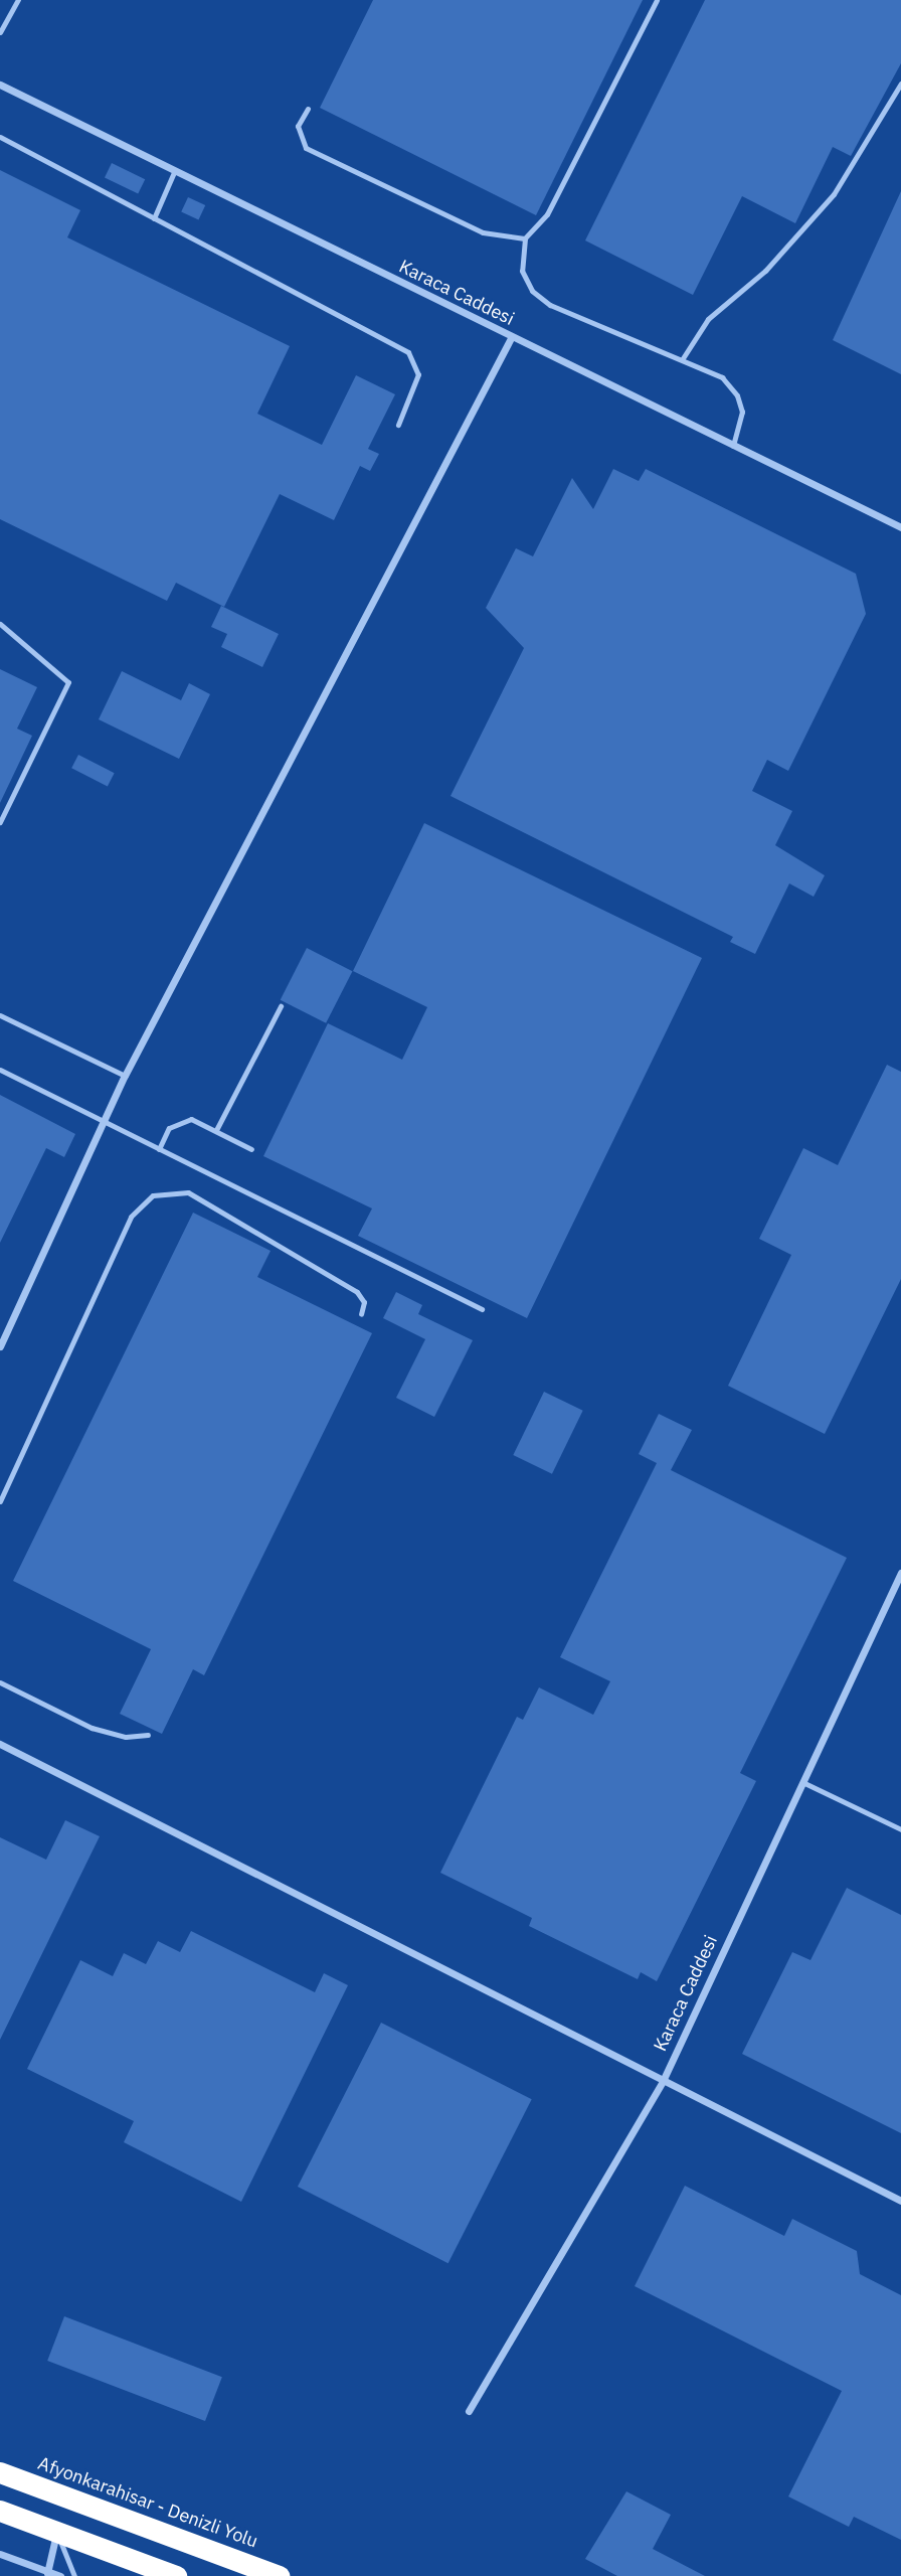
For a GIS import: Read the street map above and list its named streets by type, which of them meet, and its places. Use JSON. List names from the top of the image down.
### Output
{
  "streets": {
    "highway": ["Afyonkarahisar - Denizli Yolu"],
    "street": ["Karaca Caddesi"]
  }
}
